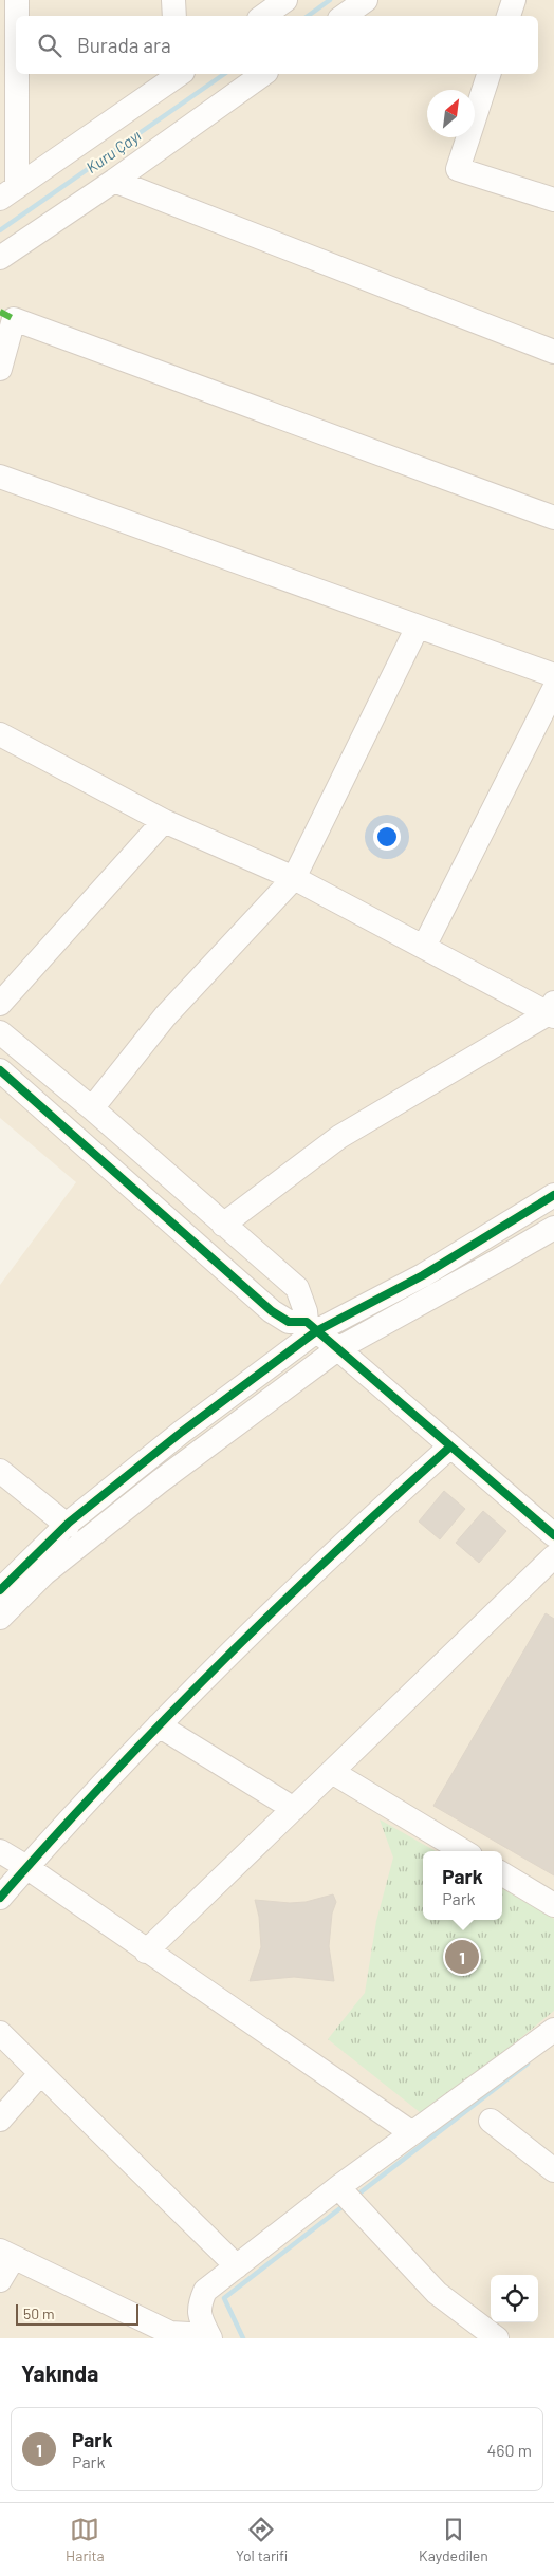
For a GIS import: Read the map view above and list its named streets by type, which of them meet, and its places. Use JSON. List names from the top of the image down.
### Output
{
  "water": ["Kuru Çayı"],
  "scale_bar": "50 m",
  "north": "top right",
  "page": {
    "search": "Burada ara",
    "popup": ["Park", "Park"],
    "pins": "1",
    "scale": "50 m",
    "heading": "Yakında",
    "list": [
      {
        "mark": "1",
        "name": "Park",
        "note": "Park",
        "value": "460 m"
      }
    ],
    "nav": ["Harita", "Yol tarifi", "Kaydedilen"]
  }
}
